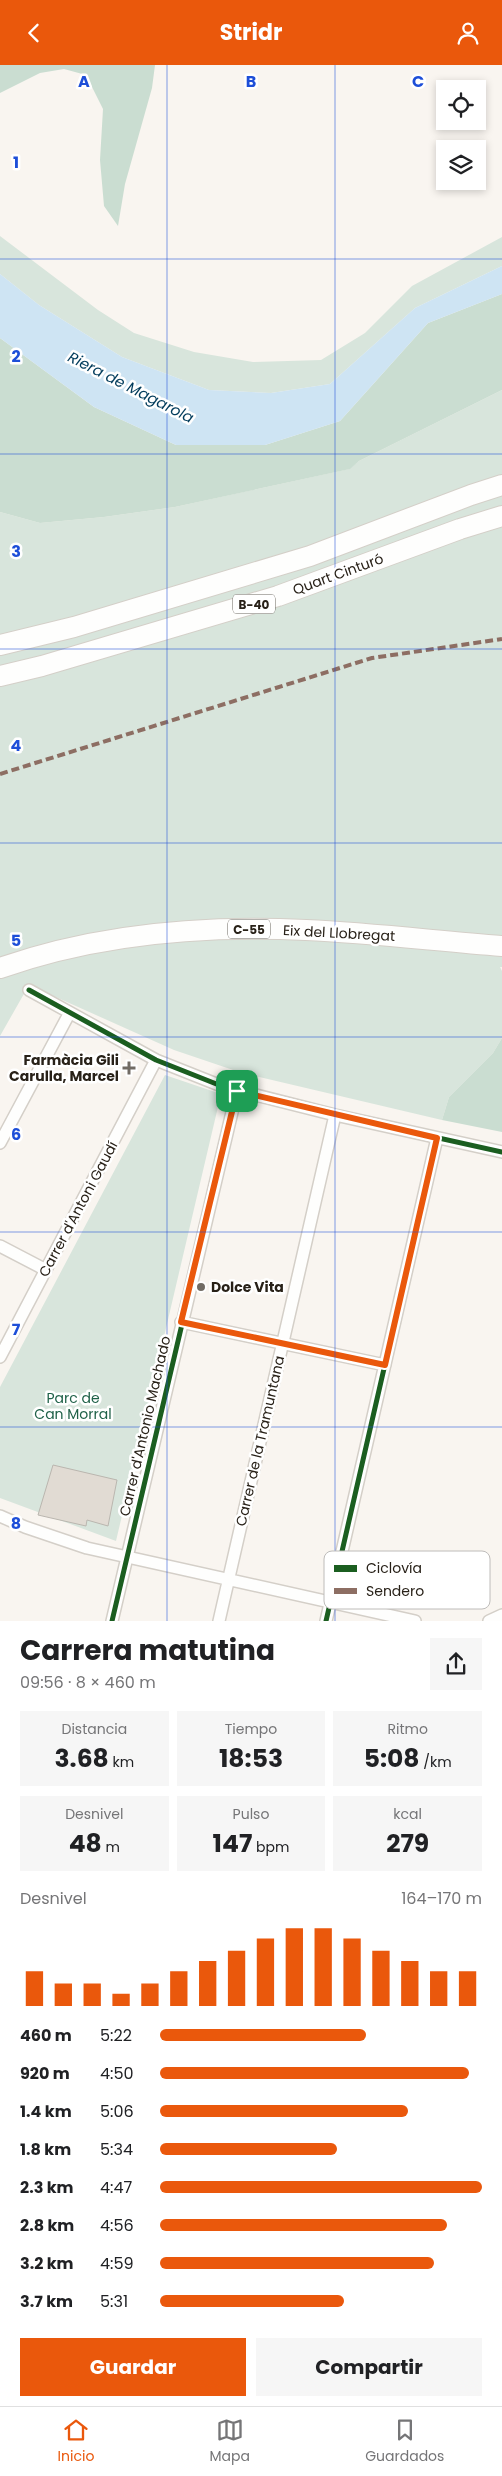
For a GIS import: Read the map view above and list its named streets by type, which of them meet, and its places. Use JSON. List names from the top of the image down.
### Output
{
  "streets": {
    "highway": [
      "Quart Cinturó",
      "B-40",
      "C-55",
      "Eix del Llobregat"
    ],
    "street": ["Carrer d'Antoni Gaudí", "Carrer d'Antonio Machado", "Carrer de la Tramuntana"]
  },
  "water": ["Riera de Magarola"],
  "parks": ["Parc de Can Morral"],
  "places": {
    "health": ["Farmàcia Gili Carulla, Marcel"],
    "other": ["Dolce Vita"]
  },
  "legend": ["Ciclovía", "Sendero"],
  "page": {
    "header": "Stridr",
    "heading": ["Carrera matutina", "09:56 · 8 × 460 m"],
    "stats": [
      ["Distancia", "3.68 km"],
      ["Tiempo", "18:53"],
      ["Ritmo", "5:08 /km"],
      ["Desnivel", "48 m"],
      ["Pulso", "147 bpm"],
      ["kcal", "279"]
    ],
    "chart": ["Desnivel", "164–170 m"],
    "list": [
      {
        "name": "460 m",
        "note": "5:22"
      },
      {
        "name": "920 m",
        "note": "4:50"
      },
      {
        "name": "1.4 km",
        "note": "5:06"
      },
      {
        "name": "1.8 km",
        "note": "5:34"
      },
      {
        "name": "2.3 km",
        "note": "4:47"
      },
      {
        "name": "2.8 km",
        "note": "4:56"
      },
      {
        "name": "3.2 km",
        "note": "4:59"
      },
      {
        "name": "3.7 km",
        "note": "5:31"
      }
    ],
    "buttons": ["Guardar", "Compartir"],
    "tabs": ["Inicio", "Mapa", "Guardados"]
  },
  "grid": {
    "columns": ["A", "B", "C"],
    "rows": [
      "1",
      "2",
      "3",
      "4",
      "5",
      "6",
      "7",
      "8"
    ]
  }
}
